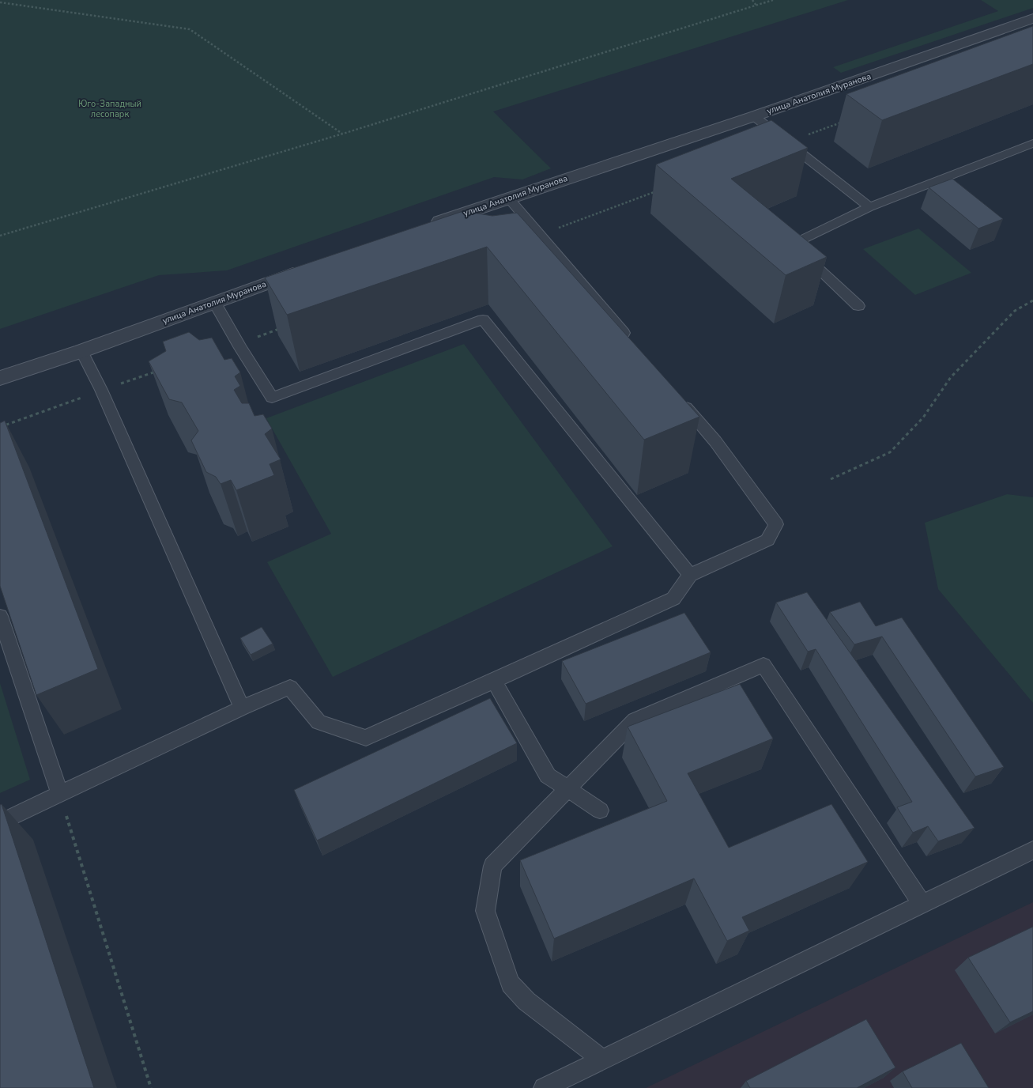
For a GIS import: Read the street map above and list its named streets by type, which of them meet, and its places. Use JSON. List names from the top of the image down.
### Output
{
  "streets": {
    "street": ["улица Анатолия Муранова"]
  },
  "parks": ["Юго-Западный лесопарк"]
}
